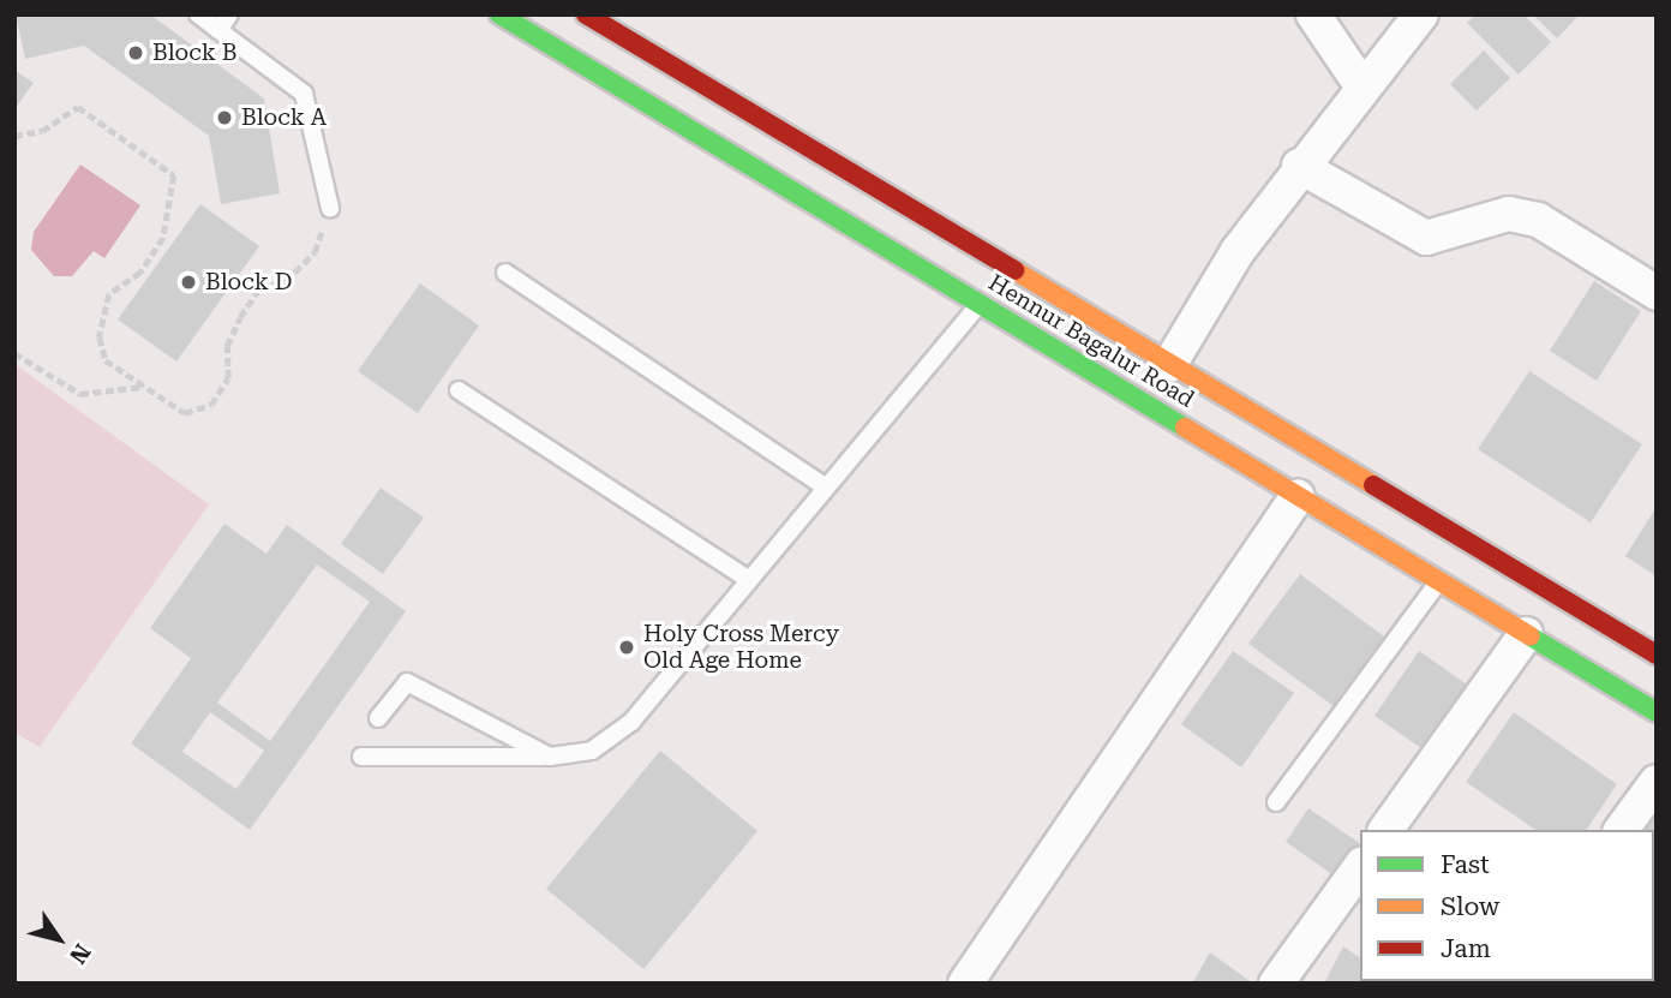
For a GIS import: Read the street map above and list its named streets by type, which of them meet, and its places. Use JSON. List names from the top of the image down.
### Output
{
  "streets": {
    "main road": ["Hennur Bagalur Road"]
  },
  "places": [
    "Block B",
    "Block A",
    "Block D",
    "Holy Cross Mercy Old Age Home"
  ],
  "legend": ["Fast", "Slow", "Jam"],
  "north": "bottom right"
}
